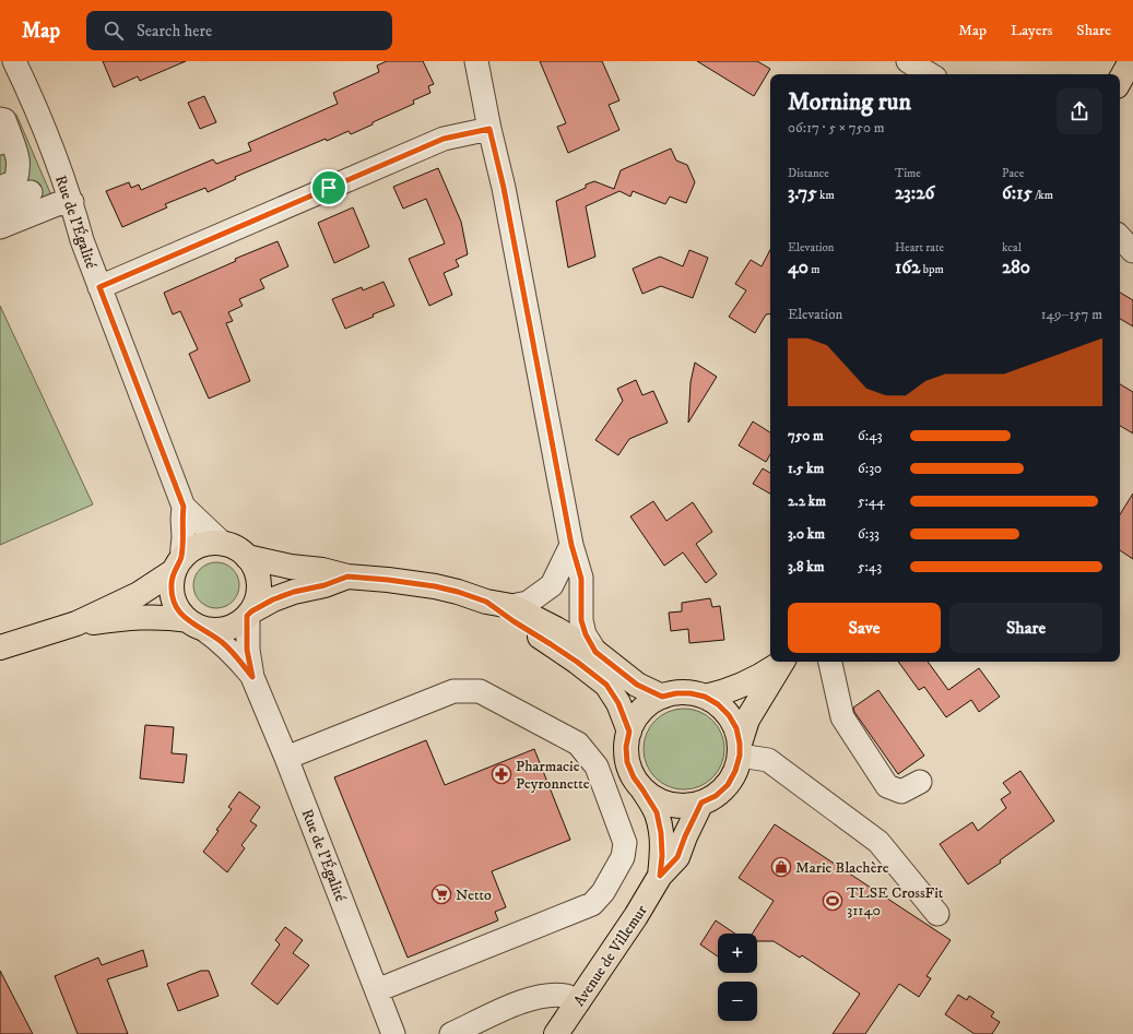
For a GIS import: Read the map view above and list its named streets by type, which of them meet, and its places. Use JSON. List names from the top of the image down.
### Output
{
  "streets": {
    "main road": ["Avenue de Villemur"],
    "street": ["Rue de l'Égalité"]
  },
  "places": {
    "pharmacy": ["Pharmacie Peyronnette"],
    "shop": ["Marie Blachère"],
    "supermarket": ["Netto"],
    "sports": ["TLSE CrossFit 31140"]
  },
  "page": {
    "header": "Map",
    "search": "Search here",
    "nav": ["Map", "Layers", "Share"],
    "heading": ["Morning run", "06:17 · 5 × 750 m"],
    "stats": [
      ["Distance", "3.75 km"],
      ["Time", "23:26"],
      ["Pace", "6:15 /km"],
      ["Elevation", "40 m"],
      ["Heart rate", "162 bpm"],
      ["kcal", "280"]
    ],
    "chart": ["Elevation", "149–157 m"],
    "list": [
      {
        "name": "750 m",
        "note": "6:43"
      },
      {
        "name": "1.5 km",
        "note": "6:30"
      },
      {
        "name": "2.2 km",
        "note": "5:44"
      },
      {
        "name": "3.0 km",
        "note": "6:33"
      },
      {
        "name": "3.8 km",
        "note": "5:43"
      }
    ],
    "buttons": ["Save", "Share"],
    "map_buttons": ["+", "−"]
  }
}
